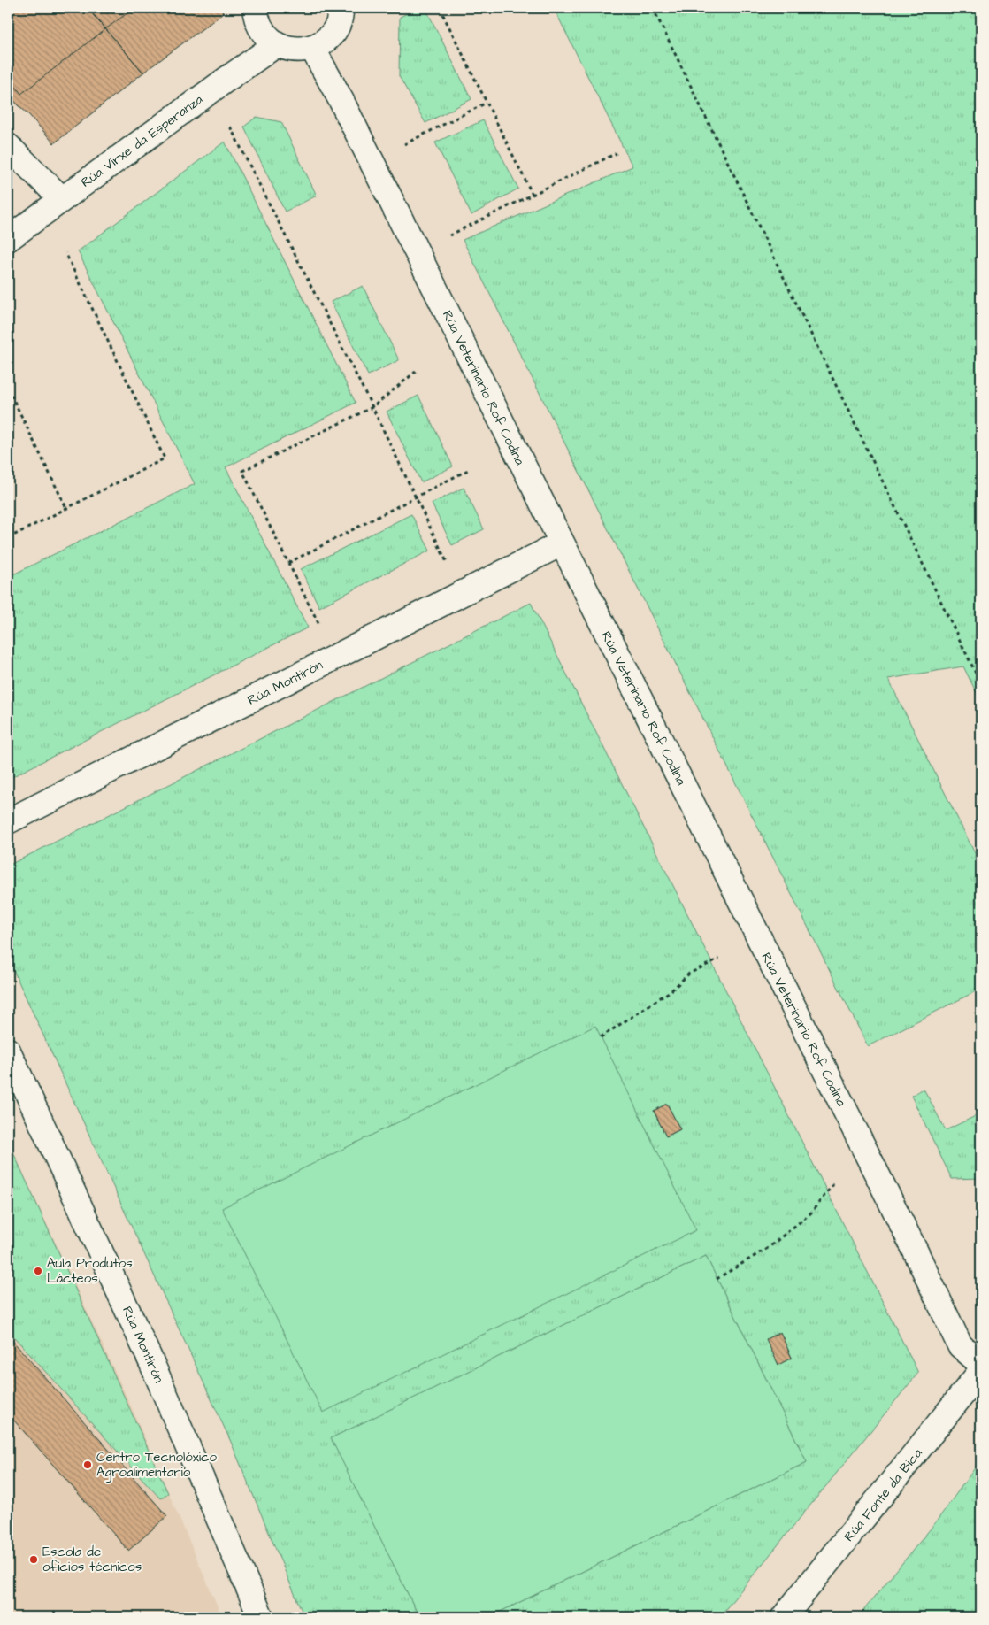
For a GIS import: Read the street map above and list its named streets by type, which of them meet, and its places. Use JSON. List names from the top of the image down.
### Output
{
  "streets": {
    "street": [
      "Rúa Virxe da Esperanza",
      "Rúa Veterinario Rof Codina",
      "Rúa Montirón",
      "Rúa Fonte da Bica"
    ]
  },
  "crossings": [
    ["Rúa Veterinario Rof Codina", "Rúa Montirón"]
  ],
  "places": ["Aula Produtos Lácteos", "Centro Tecnolóxico Agroalimentario", "Escola de oficios técnicos"]
}
